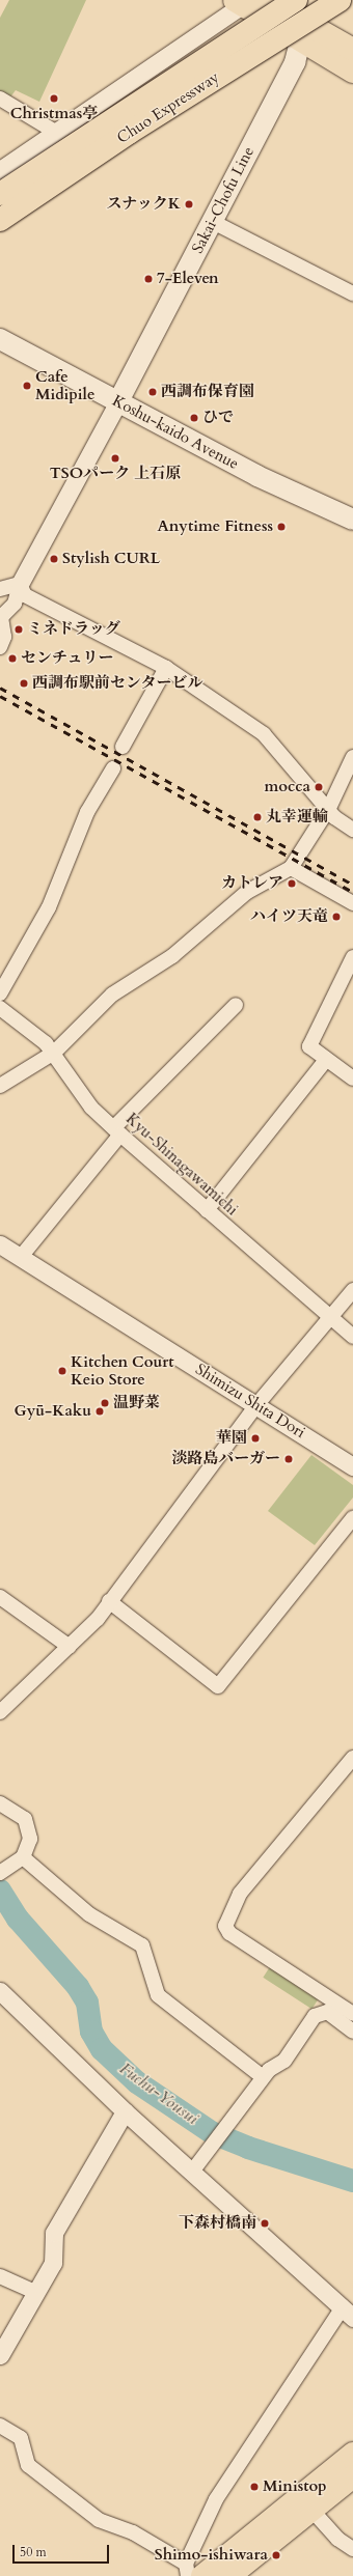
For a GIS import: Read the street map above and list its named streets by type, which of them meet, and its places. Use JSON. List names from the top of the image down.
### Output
{
  "streets": {
    "main road": ["Chuo Expressway", "Sakai-Chofu Line", "Koshu-kaido Avenue"],
    "street": ["Kyu-Shinagawamichi", "Shimizu Shita Dori"]
  },
  "crossings": [
    ["Sakai-Chofu Line", "Koshu-kaido Avenue"]
  ],
  "water": ["Fuchu-Yousui"],
  "places": [
    "Christmas亭",
    "スナックK",
    "7-Eleven",
    "Cafe Midipile",
    "西調布保育園",
    "ひで",
    "TSOパーク 上石原",
    "Anytime Fitness",
    "Stylish CURL",
    "ミネドラッグ",
    "センチュリー",
    "西調布駅前センタービル",
    "mocca",
    "丸幸運輸",
    "カトレア",
    "ハイツ天竜",
    "Kitchen Court Keio Store",
    "温野菜",
    "Gyū-Kaku",
    "華園",
    "淡路島バーガー",
    "下森村橋南",
    "Ministop",
    "Shimo-ishiwara"
  ],
  "scale_bar": "50 m"
}
